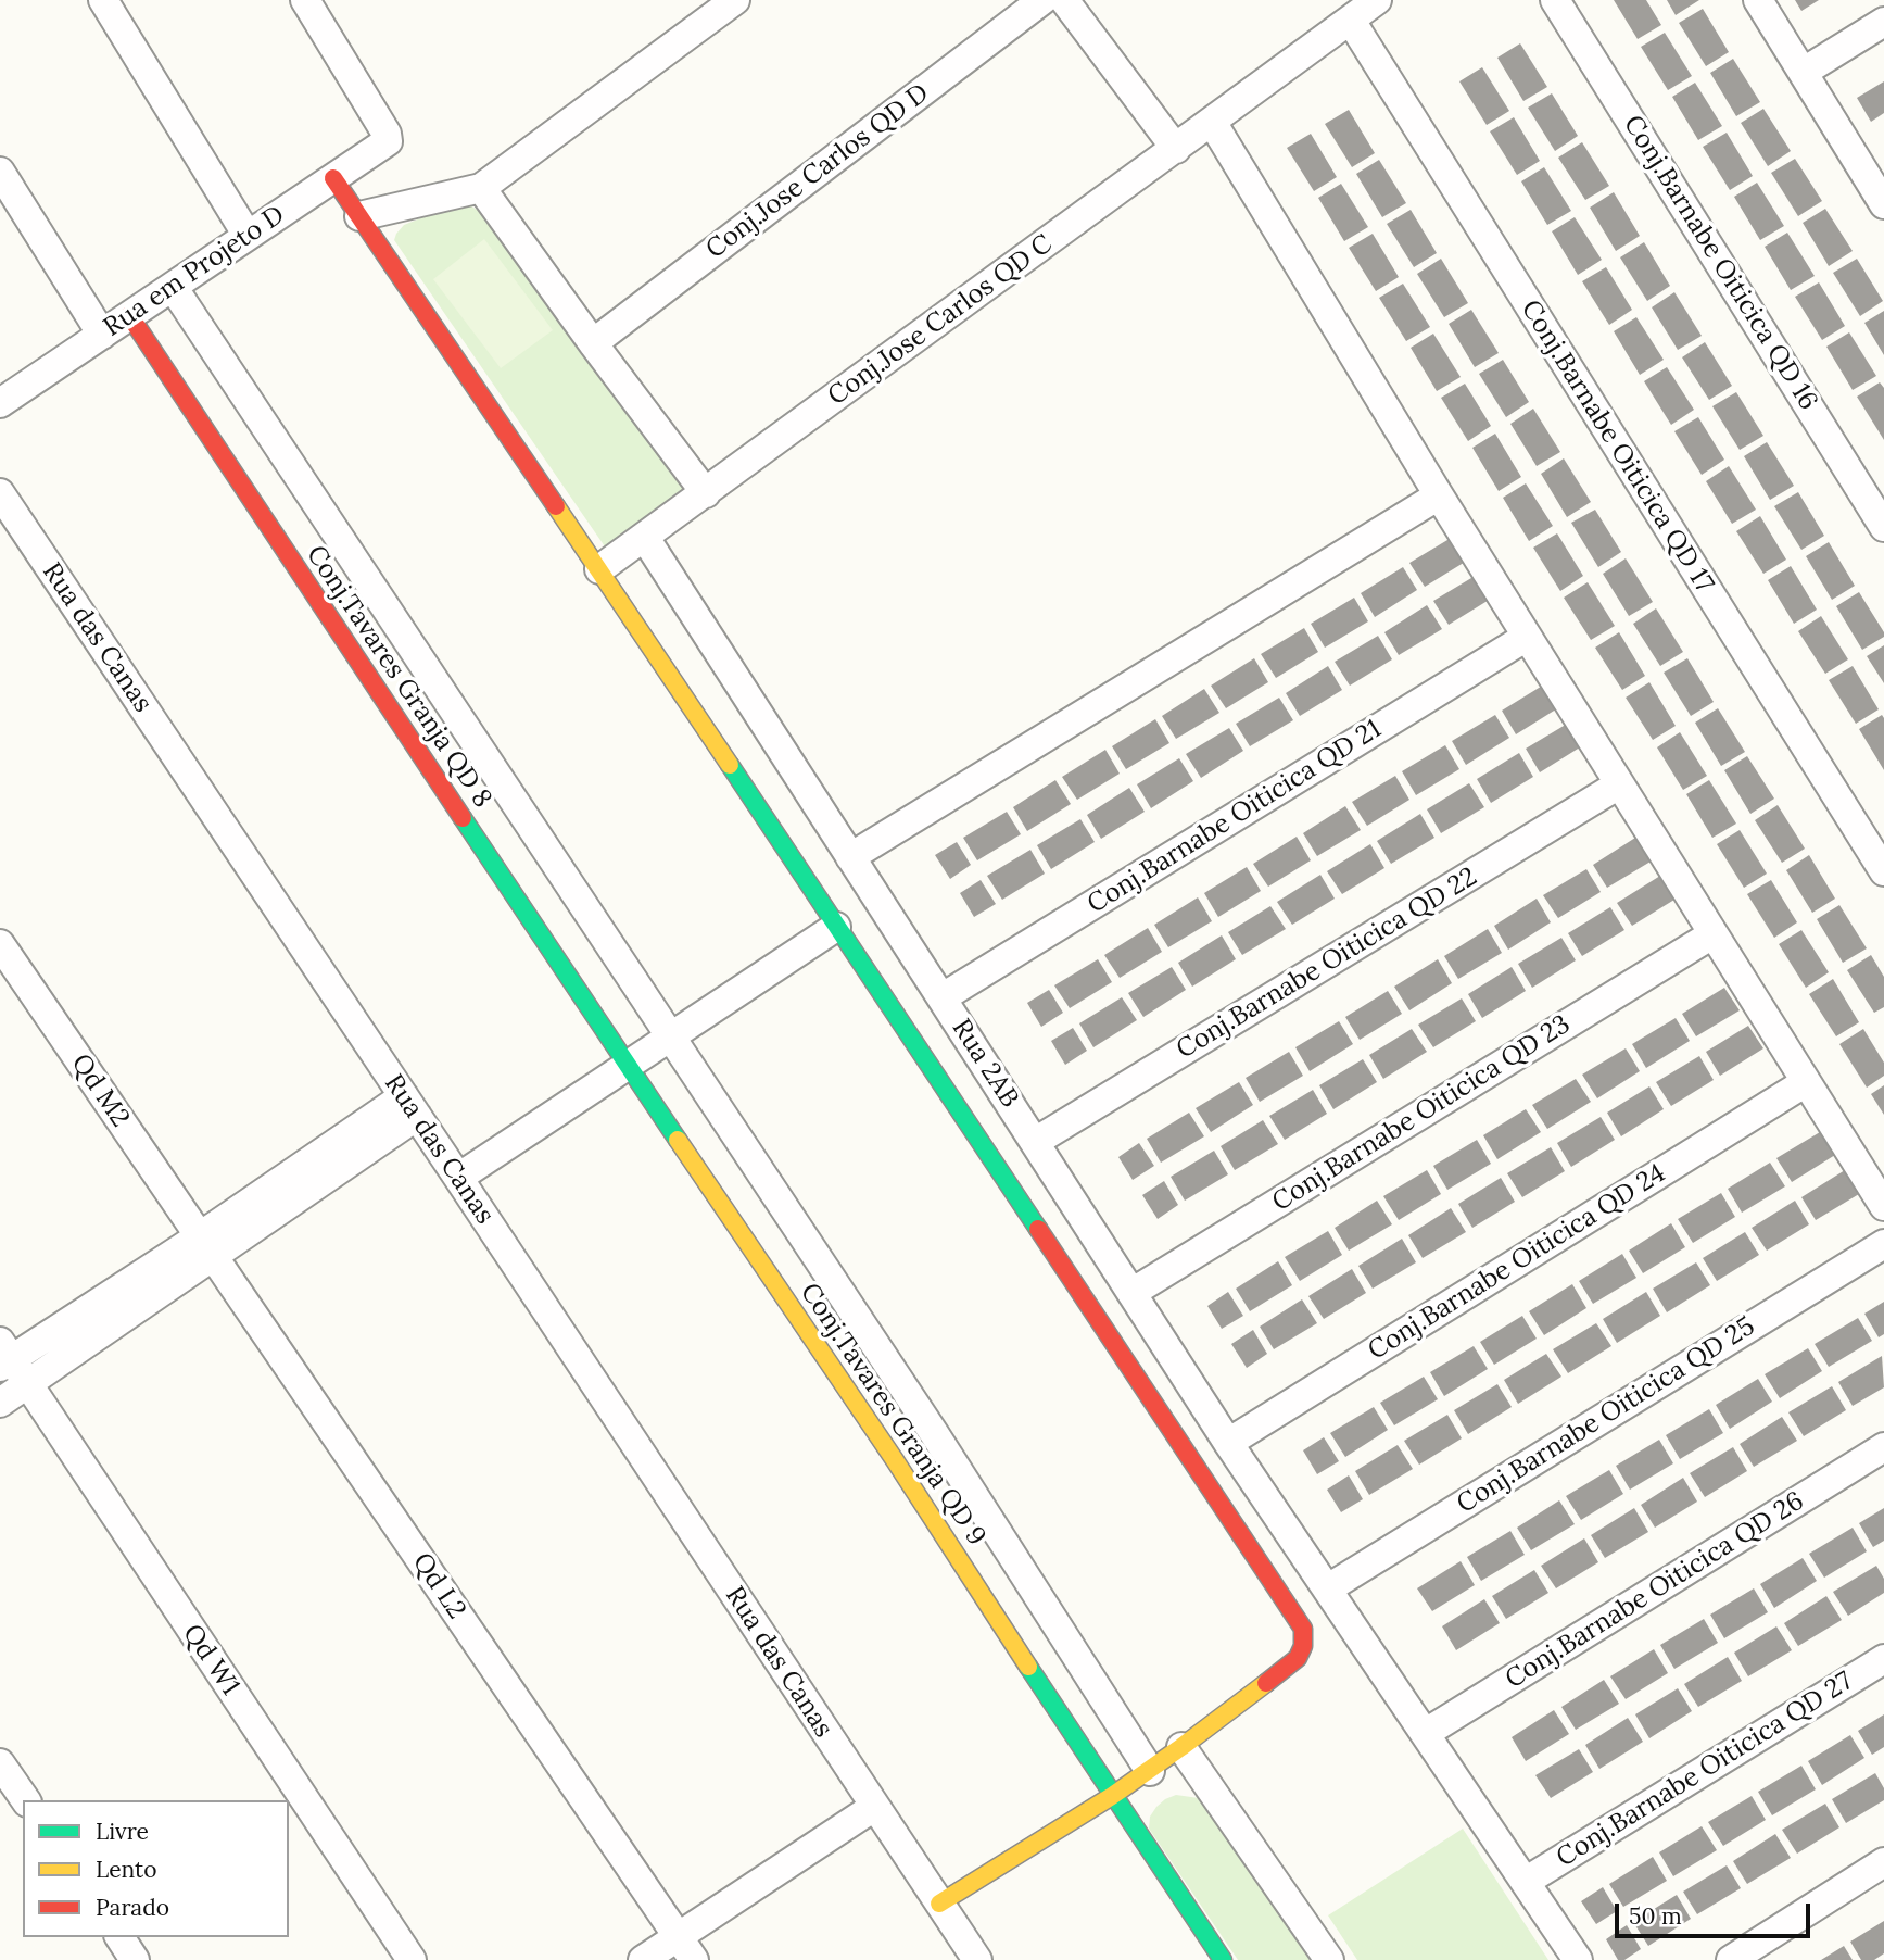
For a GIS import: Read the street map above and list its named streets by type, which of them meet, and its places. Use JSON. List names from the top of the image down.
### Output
{
  "streets": {
    "street": [
      "Conj.Jose Carlos QD D",
      "Conj.Barnabe Oiticica QD 16",
      "Rua em Projeto D",
      "Conj.Jose Carlos QD C",
      "Conj.Barnabe Oiticica QD 17",
      "Rua das Canas",
      "Conj.Tavares Granja QD 8",
      "Conj.Barnabe Oiticica QD 21",
      "Conj.Barnabe Oiticica QD 22",
      "Rua 2AB",
      "Qd M2",
      "Conj.Barnabe Oiticica QD 23",
      "Conj.Barnabe Oiticica QD 24",
      "Conj.Tavares Granja QD 9",
      "Conj.Barnabe Oiticica QD 25",
      "Qd L2",
      "Conj.Barnabe Oiticica QD 26",
      "Qd W1",
      "Conj.Barnabe Oiticica QD 27"
    ]
  },
  "crossings": [
    ["Rua em Projeto D", "Conj.Tavares Granja QD 8"],
    ["Conj.Jose Carlos QD C", "Conj.Barnabe Oiticica QD 17"],
    ["Conj.Jose Carlos QD C", "Rua 2AB"],
    ["Conj.Tavares Granja QD 8", "Conj.Tavares Granja QD 9"],
    ["Conj.Barnabe Oiticica QD 21", "Rua 2AB"],
    ["Conj.Barnabe Oiticica QD 22", "Rua 2AB"],
    ["Rua 2AB", "Conj.Barnabe Oiticica QD 23"],
    ["Rua 2AB", "Conj.Barnabe Oiticica QD 24"],
    ["Rua 2AB", "Conj.Barnabe Oiticica QD 25"],
    ["Rua 2AB", "Conj.Barnabe Oiticica QD 26"],
    ["Rua 2AB", "Conj.Barnabe Oiticica QD 27"],
    ["Qd M2", "Qd L2"]
  ],
  "legend": ["Livre", "Lento", "Parado"],
  "scale_bar": "50 m"
}
